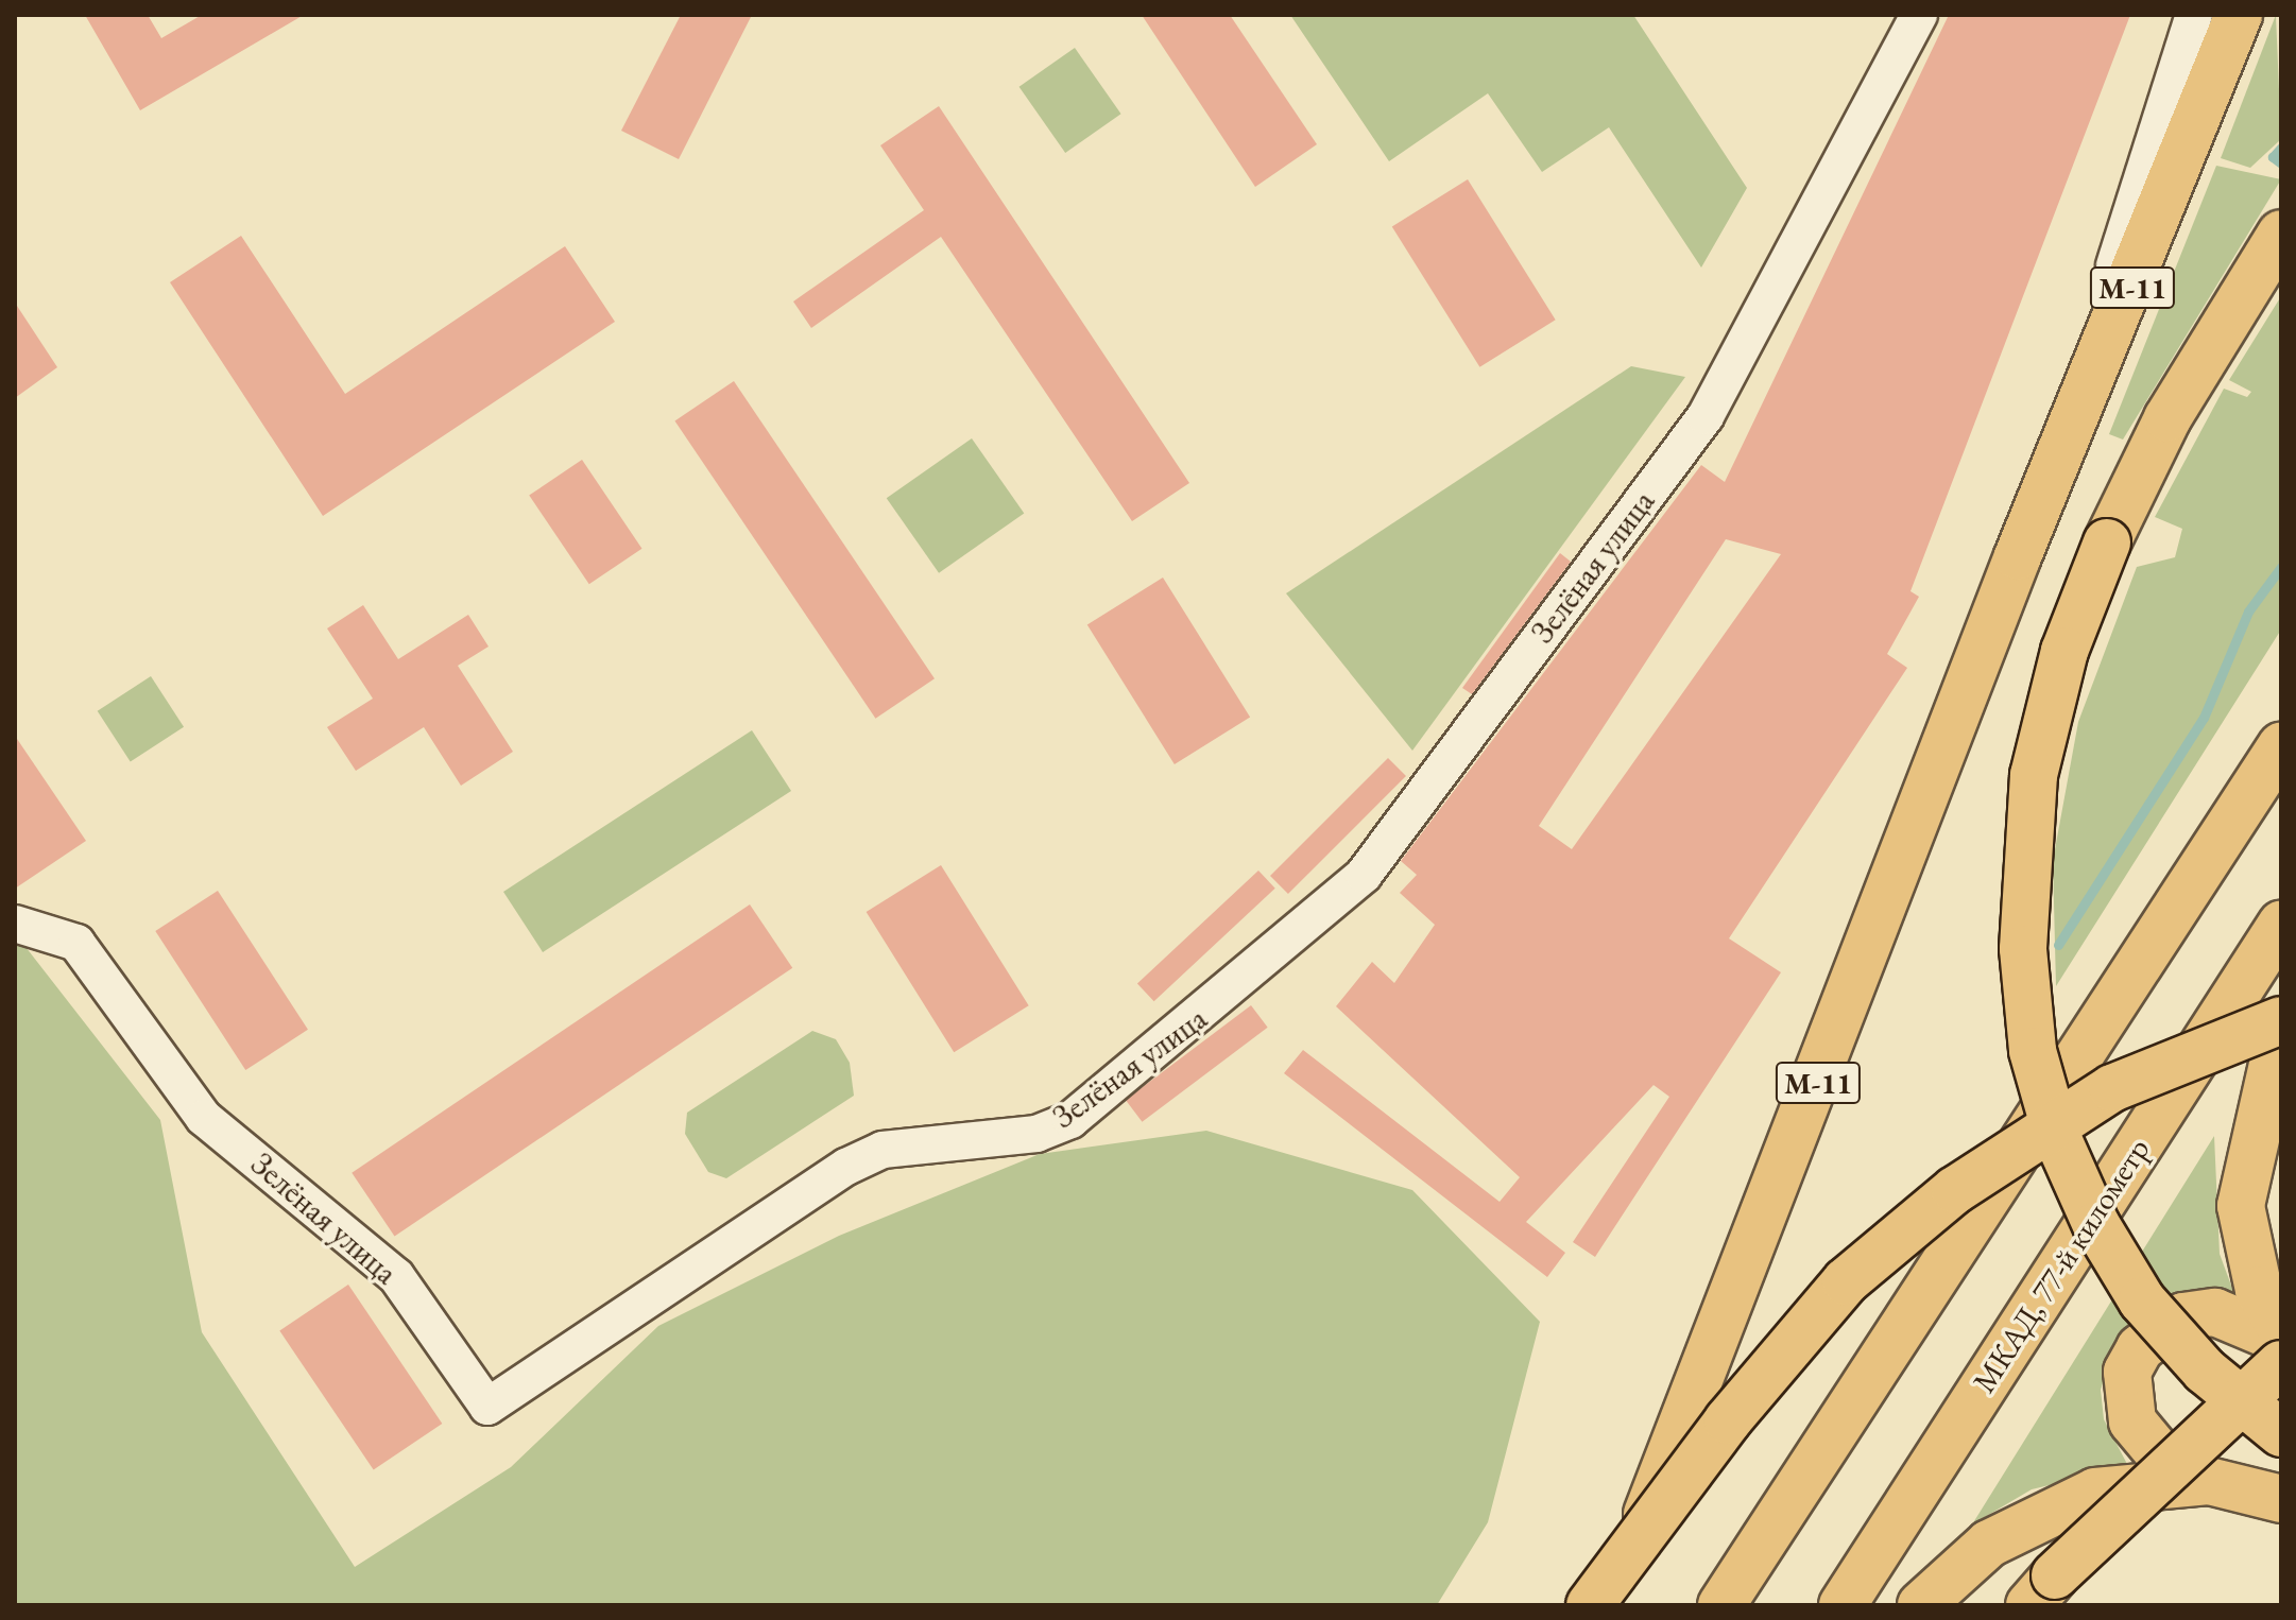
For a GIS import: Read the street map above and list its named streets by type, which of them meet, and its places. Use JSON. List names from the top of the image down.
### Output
{
  "streets": {
    "main road": ["М-11", "МКАД, 77-й километр"],
    "street": ["Зелёная улица"]
  }
}
